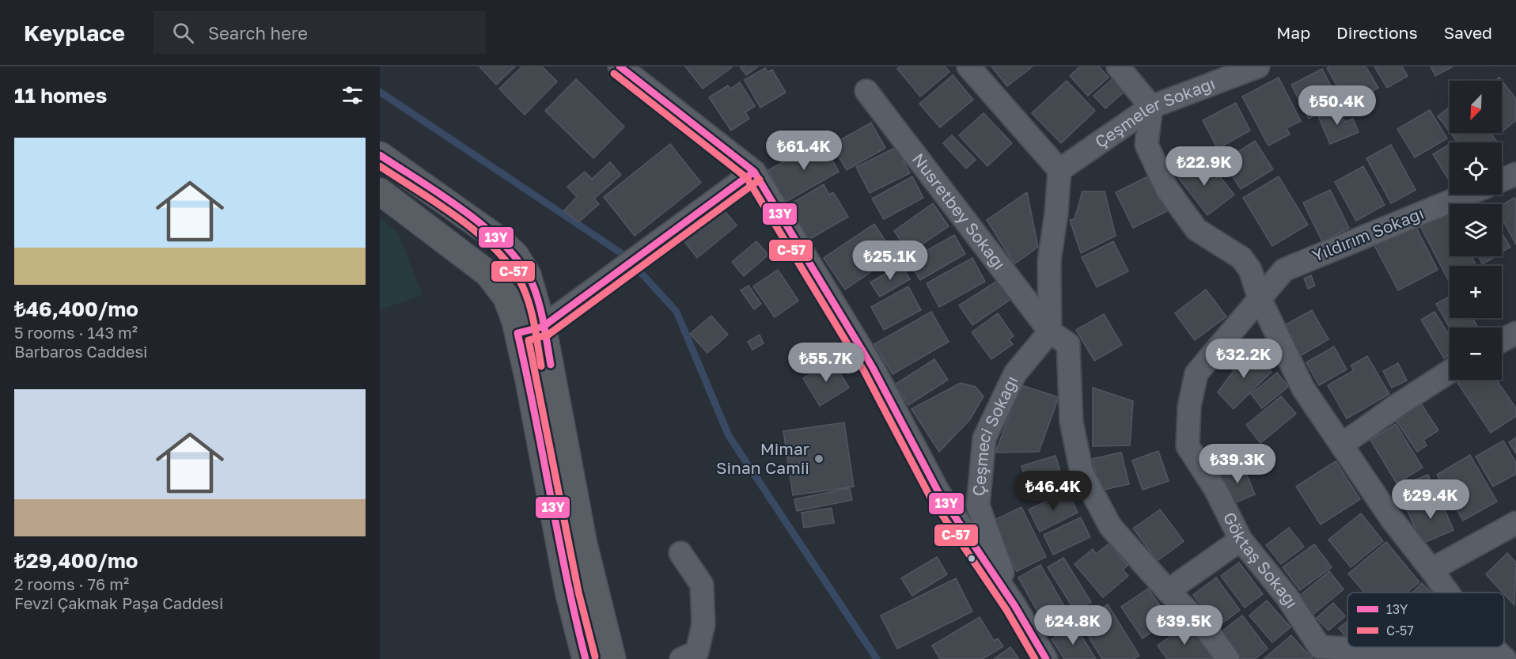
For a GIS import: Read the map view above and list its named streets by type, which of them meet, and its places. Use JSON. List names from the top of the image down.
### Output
{
  "streets": {
    "street": [
      "Çeşmeler Sokağı",
      "Nusretbey Sokağı",
      "Yıldırım Sokağı",
      "Çeşmeci Sokağı",
      "Göktaş Sokağı"
    ]
  },
  "crossings": [
    ["Nusretbey Sokağı", "Çeşmeci Sokağı"],
    ["Yıldırım Sokağı", "Göktaş Sokağı"]
  ],
  "places": ["Mimar Sinan Camii"],
  "lines": ["transit line 13Y", "transit line C-57"],
  "legend": ["13Y", "C-57"],
  "north": "bottom left",
  "page": {
    "header": "Keyplace",
    "search": "Search here",
    "nav": ["Map", "Directions", "Saved"],
    "heading": "11 homes",
    "map_buttons": ["+", "−"],
    "price": [
      "₺50.4K",
      "₺61.4K",
      "₺22.9K",
      "₺25.1K",
      "₺32.2K",
      "₺55.7K",
      "₺39.3K",
      "₺46.4K",
      "₺29.4K",
      "₺24.8K",
      "₺39.5K"
    ],
    "list": [
      {
        "name": "₺46,400/mo",
        "note": "5 rooms · 143 m² · Barbaros Caddesi"
      },
      {
        "name": "₺29,400/mo",
        "note": "2 rooms · 76 m² · Fevzi Çakmak Paşa Caddesi"
      }
    ]
  }
}
